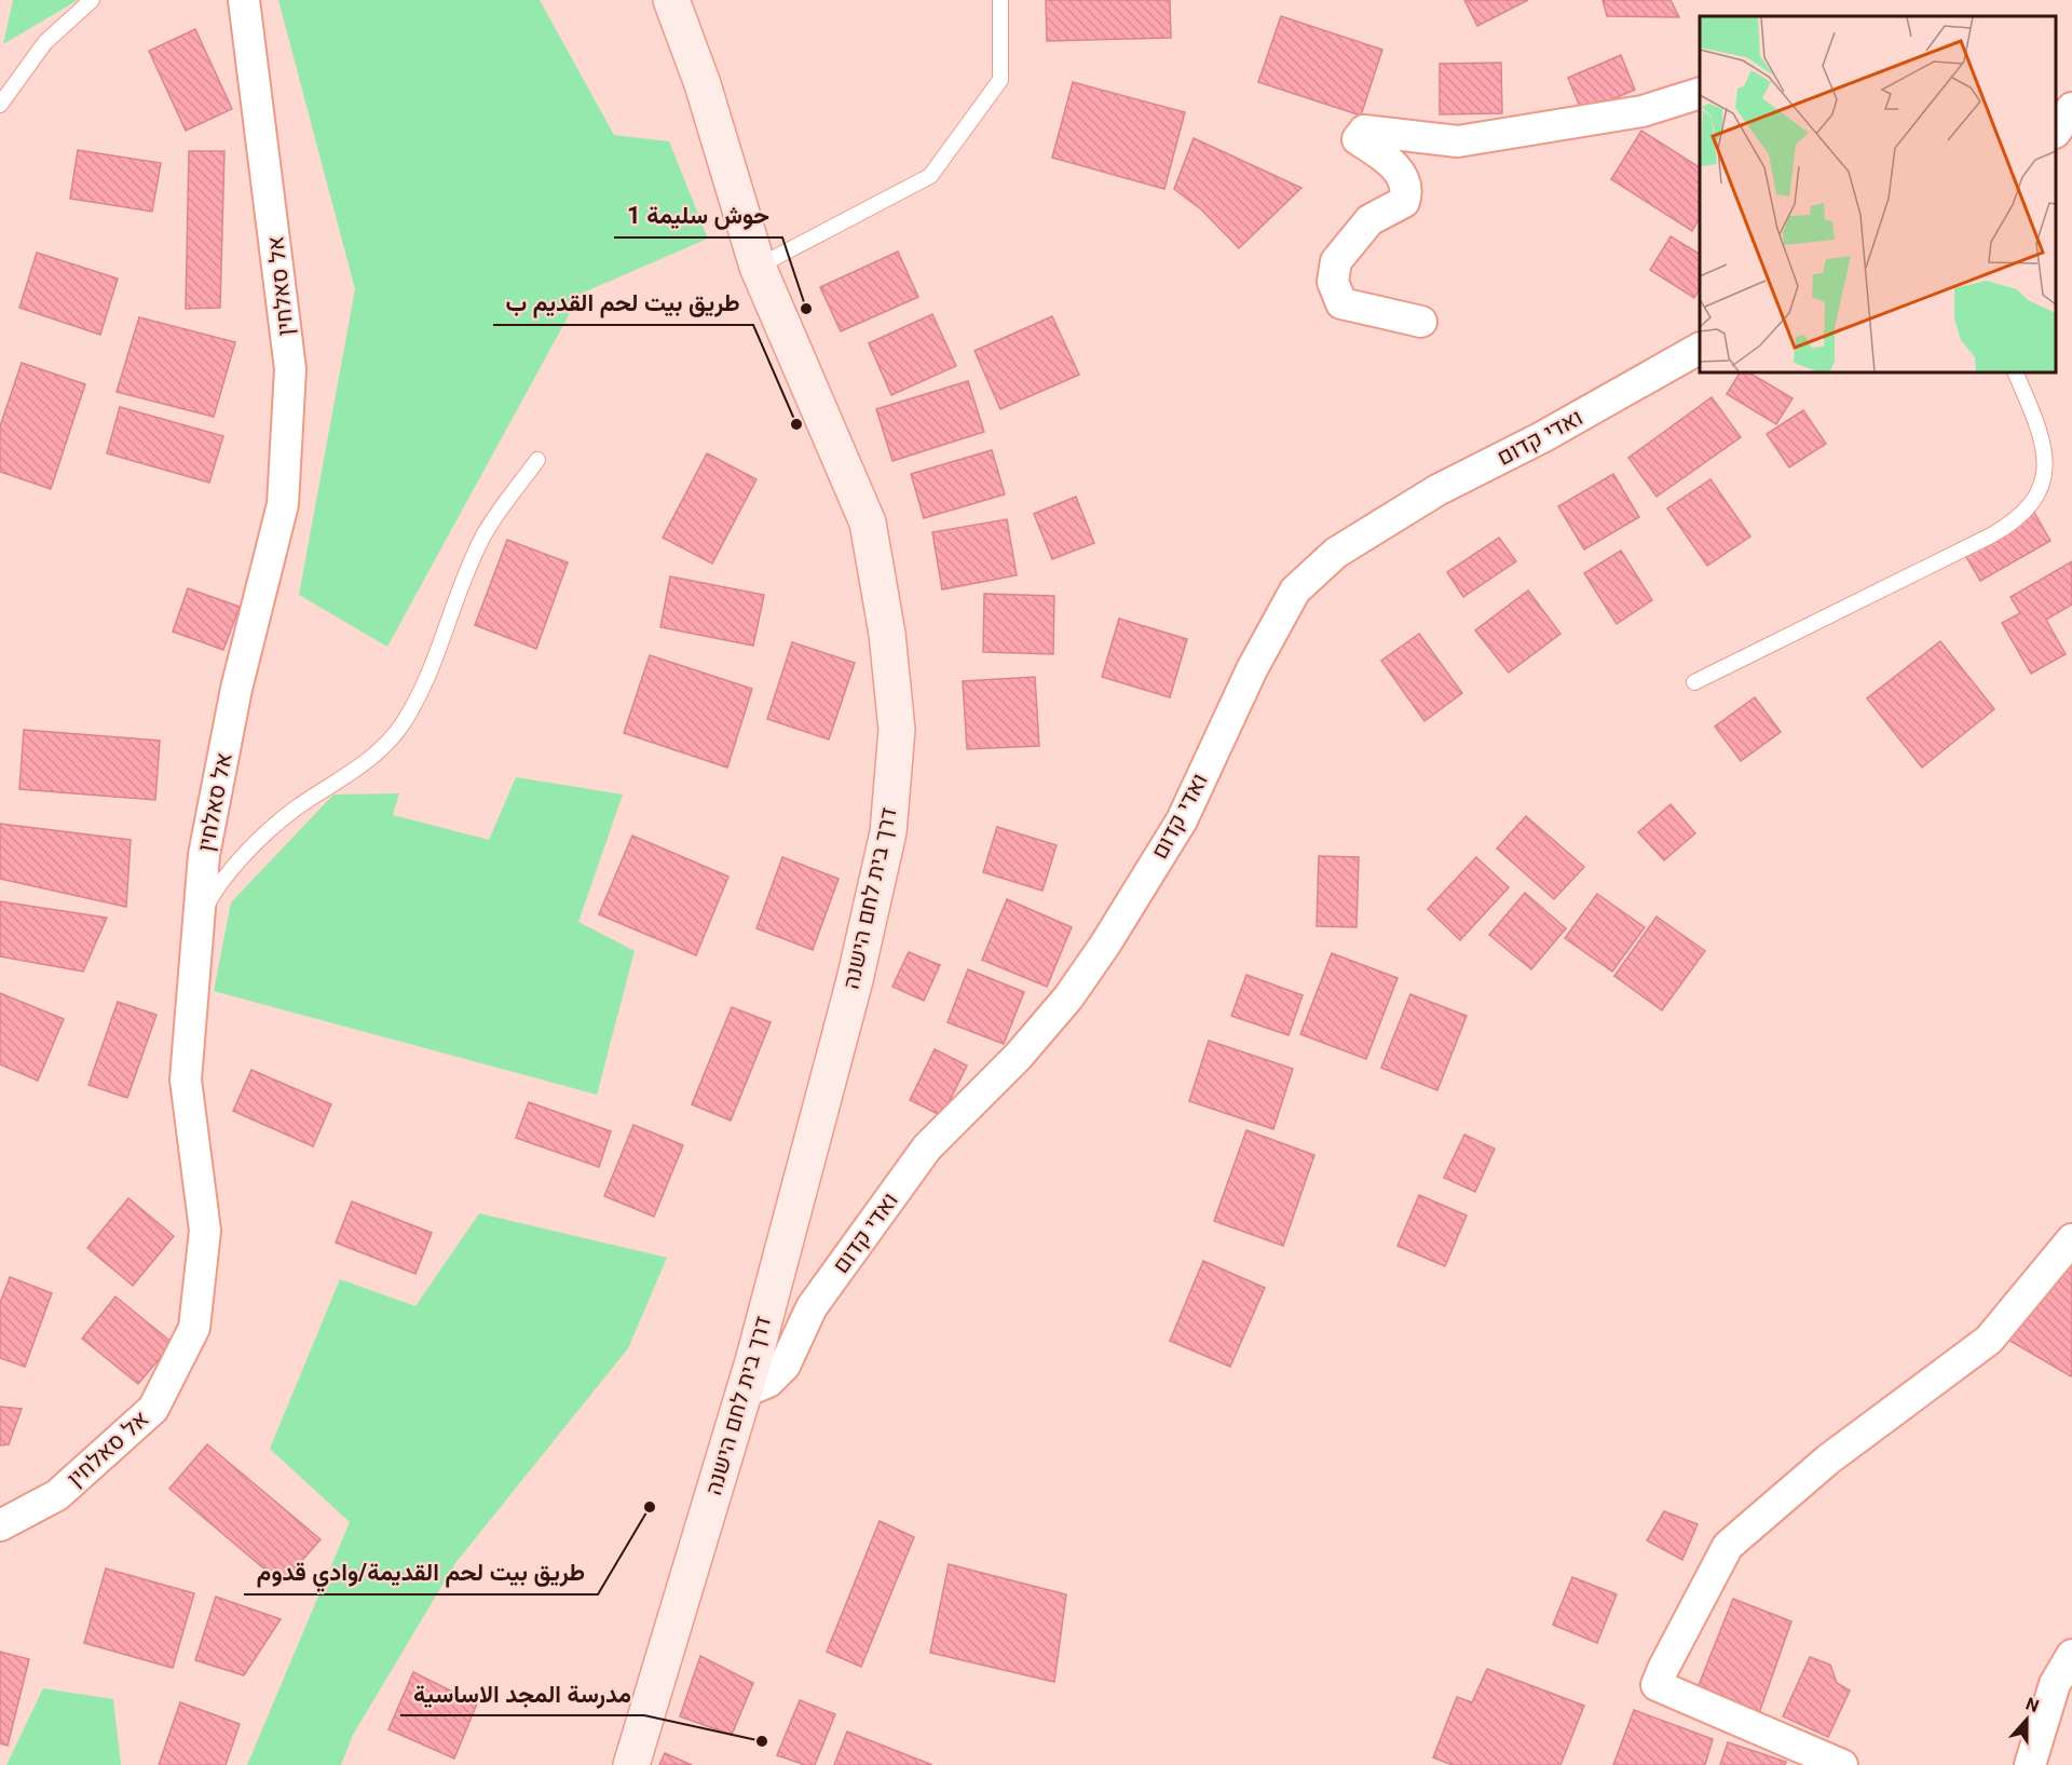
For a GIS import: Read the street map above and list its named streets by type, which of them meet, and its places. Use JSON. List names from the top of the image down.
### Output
{
  "streets": {
    "street": ["אל סאלחין", "ואדי קדום", "דרך בית לחם הישנה"]
  },
  "crossings": [
    ["ואדי קדום", "דרך בית לחם הישנה"]
  ],
  "places": [
    "حوش سليمة 1",
    "طريق بيت لحم القديم ب",
    "طريق بيت لحم القديمة/وادي قدوم",
    "مدرسة المجد الاساسية"
  ],
  "north": "top"
}
